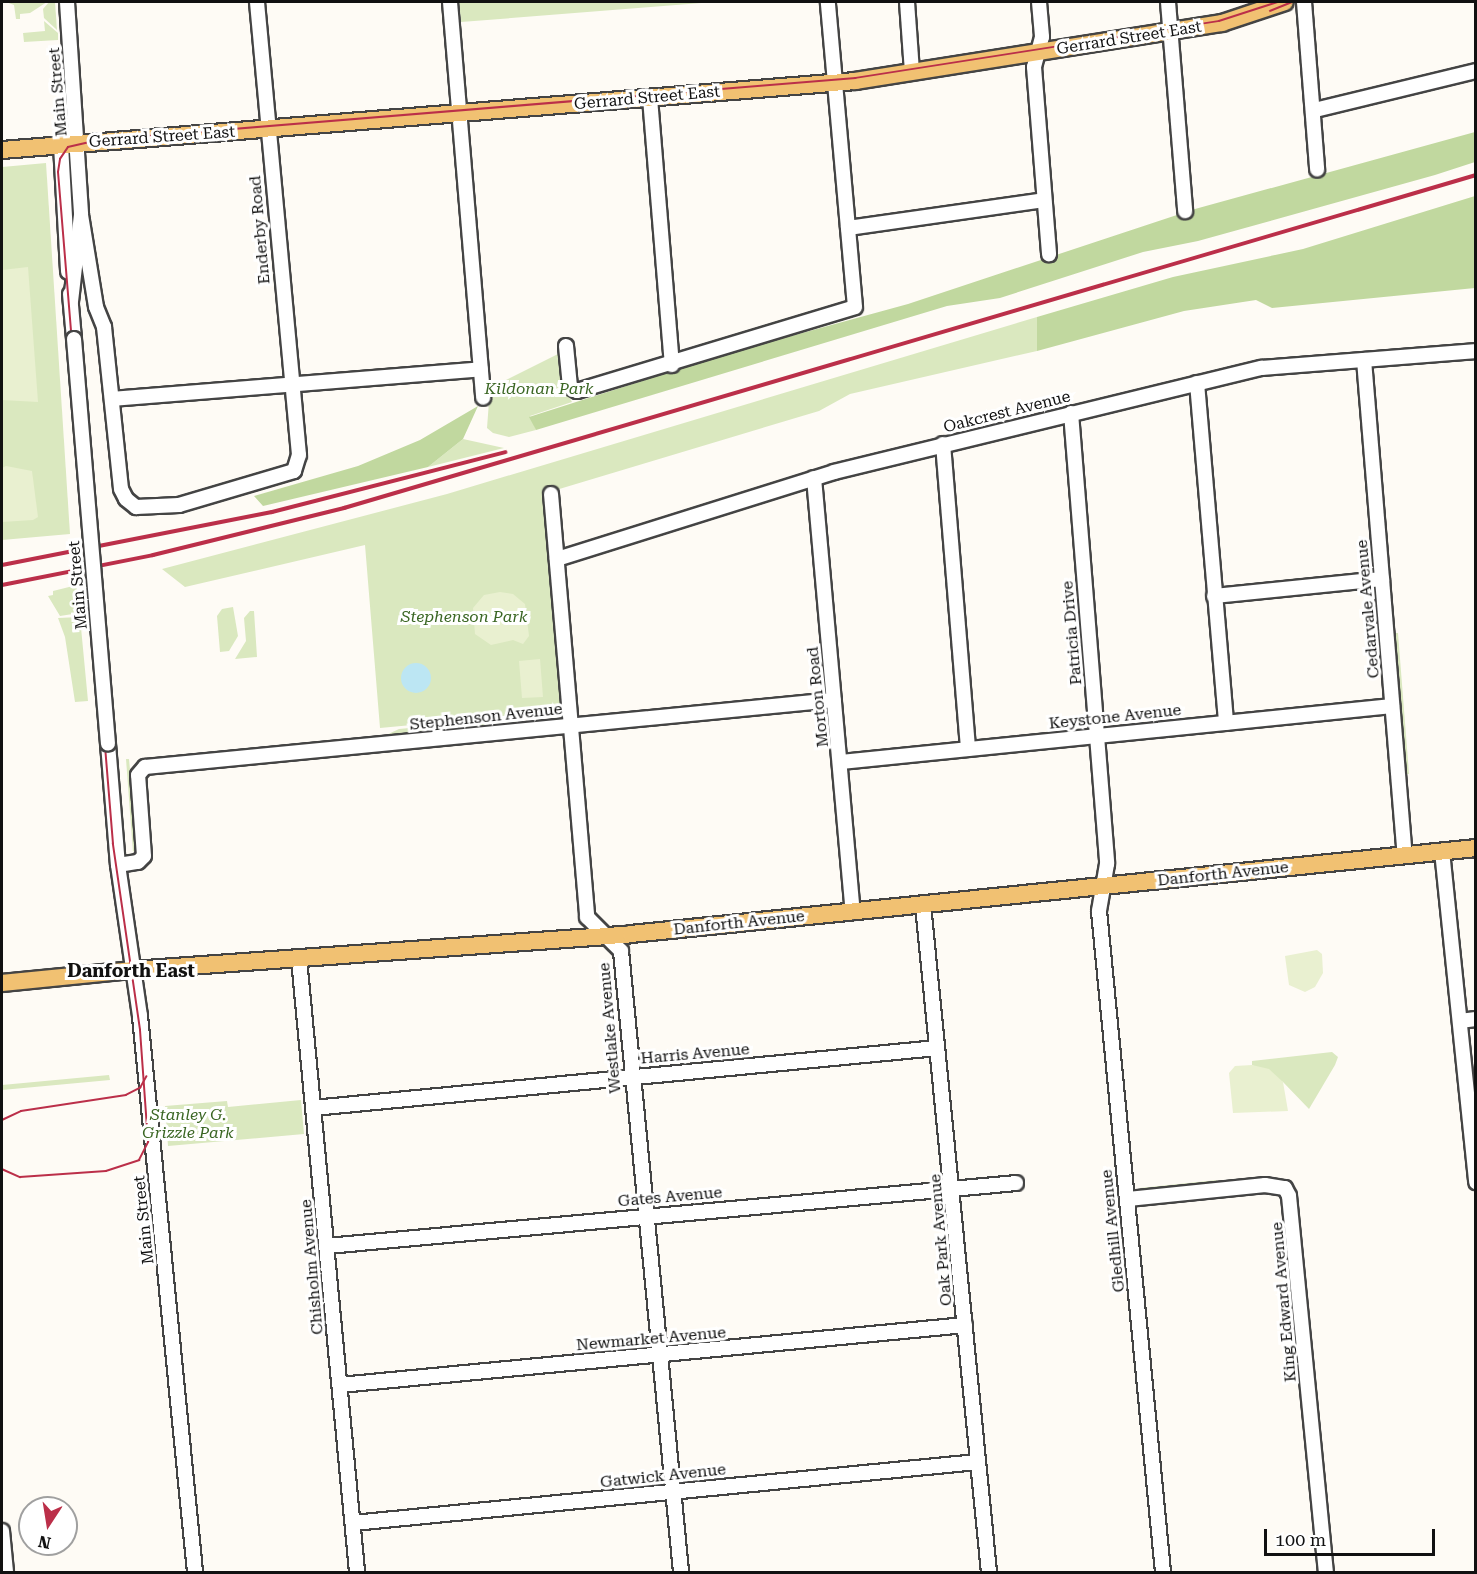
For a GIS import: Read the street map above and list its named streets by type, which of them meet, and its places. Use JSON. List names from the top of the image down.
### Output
{
  "streets": {
    "main road": ["Gerrard Street East", "Danforth Avenue"],
    "street": [
      "Main Street",
      "Enderby Road",
      "Oakcrest Avenue",
      "Cedarvale Avenue",
      "Patricia Drive",
      "Morton Road",
      "Stephenson Avenue",
      "Keystone Avenue",
      "Westlake Avenue",
      "Harris Avenue",
      "Gates Avenue",
      "Gledhill Avenue",
      "Oak Park Avenue",
      "Chisholm Avenue",
      "King Edward Avenue",
      "Newmarket Avenue",
      "Gatwick Avenue"
    ]
  },
  "crossings": [
    ["Gerrard Street East", "Main Street"],
    ["Gerrard Street East", "Enderby Road"],
    ["Main Street", "Enderby Road"],
    ["Main Street", "Stephenson Avenue"],
    ["Main Street", "Danforth Avenue"],
    ["Oakcrest Avenue", "Cedarvale Avenue"],
    ["Oakcrest Avenue", "Patricia Drive"],
    ["Oakcrest Avenue", "Morton Road"],
    ["Oakcrest Avenue", "Westlake Avenue"],
    ["Cedarvale Avenue", "Keystone Avenue"],
    ["Cedarvale Avenue", "Danforth Avenue"],
    ["Patricia Drive", "Keystone Avenue"],
    ["Patricia Drive", "Danforth Avenue"],
    ["Patricia Drive", "Gledhill Avenue"],
    ["Morton Road", "Stephenson Avenue"],
    ["Morton Road", "Keystone Avenue"],
    ["Morton Road", "Danforth Avenue"],
    ["Stephenson Avenue", "Westlake Avenue"],
    ["Danforth Avenue", "Westlake Avenue"],
    ["Danforth Avenue", "Gledhill Avenue"],
    ["Danforth Avenue", "Oak Park Avenue"],
    ["Danforth Avenue", "Chisholm Avenue"],
    ["Westlake Avenue", "Harris Avenue"],
    ["Westlake Avenue", "Gates Avenue"],
    ["Westlake Avenue", "Newmarket Avenue"],
    ["Westlake Avenue", "Gatwick Avenue"],
    ["Harris Avenue", "Oak Park Avenue"],
    ["Harris Avenue", "Chisholm Avenue"],
    ["Gates Avenue", "Oak Park Avenue"],
    ["Gates Avenue", "Chisholm Avenue"],
    ["Gledhill Avenue", "King Edward Avenue"],
    ["Oak Park Avenue", "Newmarket Avenue"],
    ["Oak Park Avenue", "Gatwick Avenue"],
    ["Chisholm Avenue", "Newmarket Avenue"],
    ["Chisholm Avenue", "Gatwick Avenue"]
  ],
  "districts": ["Danforth East"],
  "parks": ["Kildonan Park", "Stephenson Park", "Stanley G. Grizzle Park"],
  "scale_bar": "100 m",
  "north": "bottom"
}
